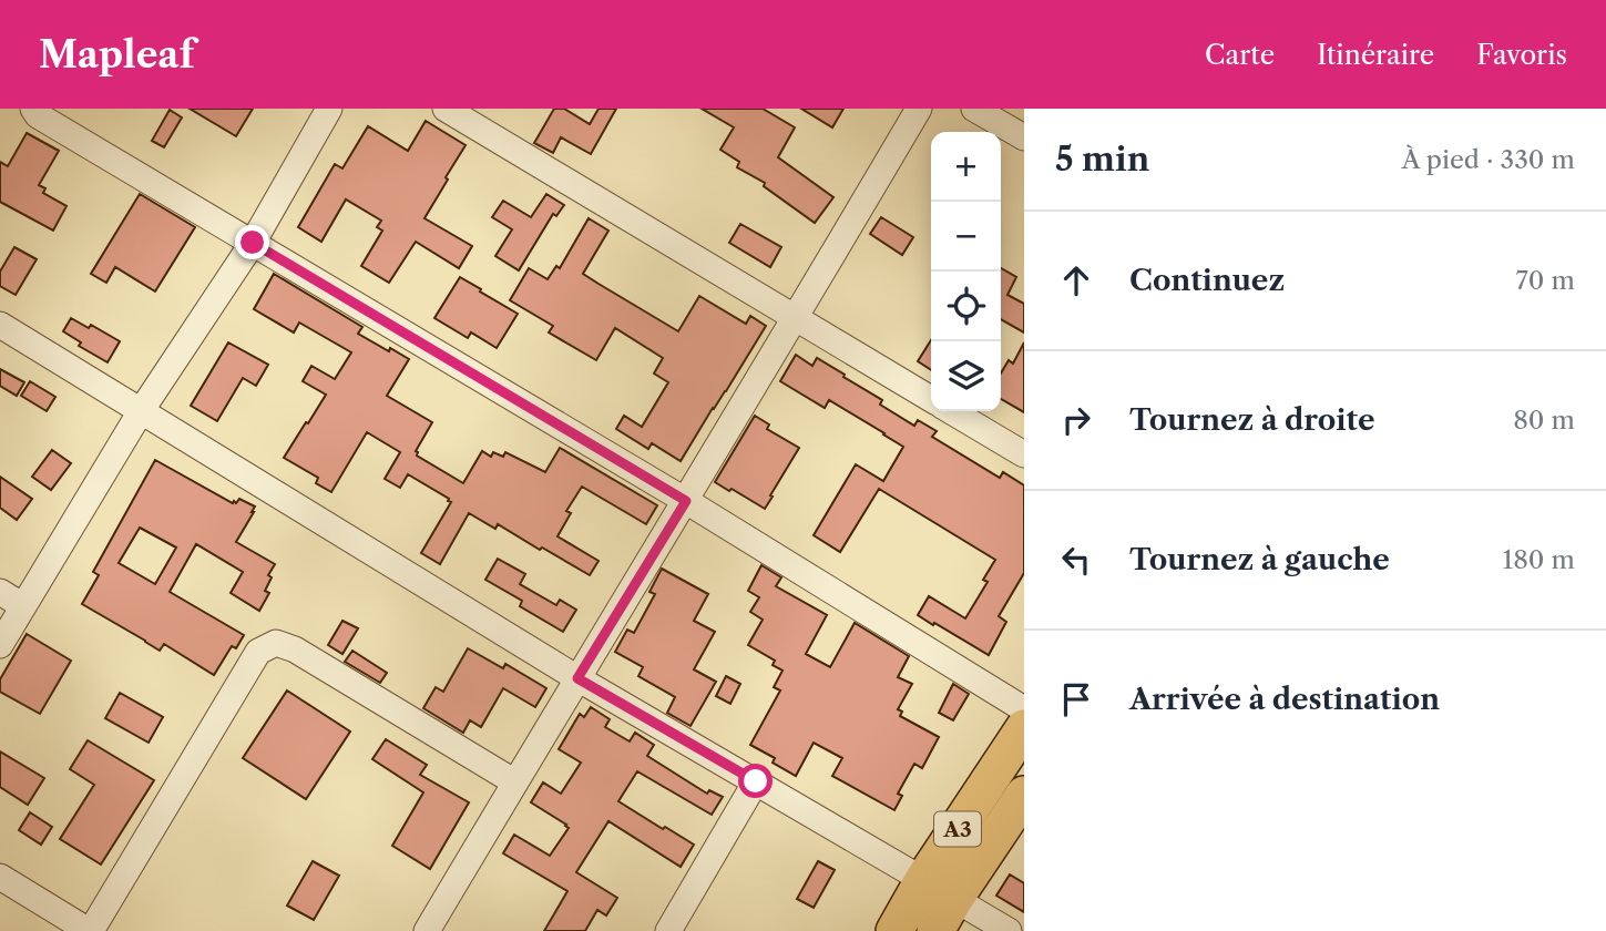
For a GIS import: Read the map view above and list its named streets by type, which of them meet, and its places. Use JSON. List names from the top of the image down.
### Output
{
  "streets": {
    "highway": ["A3"]
  },
  "page": {
    "header": "Mapleaf",
    "nav": ["Carte", "Itinéraire", "Favoris"],
    "heading": ["5 min", "À pied · 330 m"],
    "map_buttons": ["+", "−"],
    "list": [
      ["Continuez", "70 m"],
      ["Tournez à droite", "80 m"],
      ["Tournez à gauche", "180 m"],
      "Arrivée à destination"
    ]
  }
}
